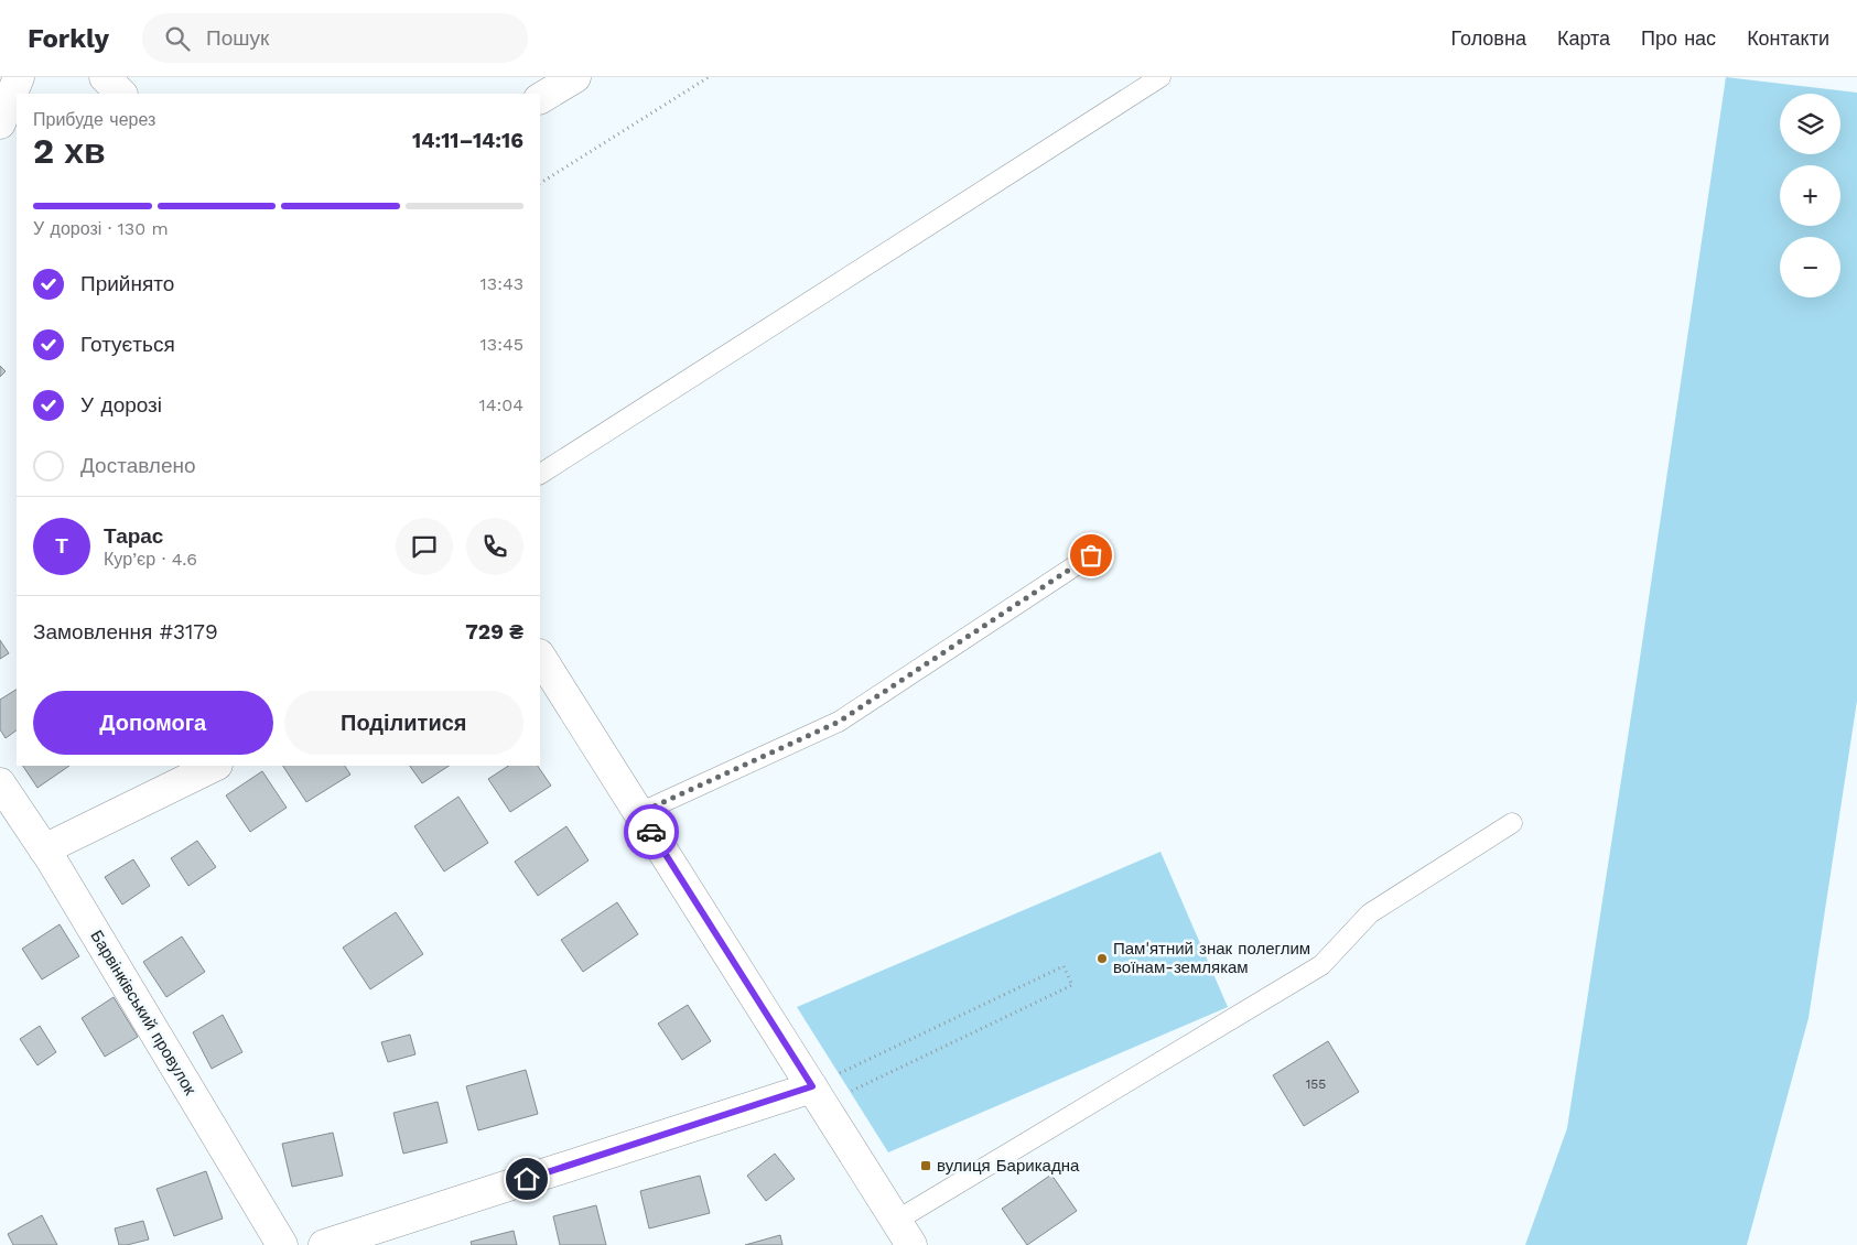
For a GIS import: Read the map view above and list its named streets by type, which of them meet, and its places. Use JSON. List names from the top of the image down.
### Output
{
  "streets": {
    "street": ["Барвінківський провулок"]
  },
  "places": {
    "other": ["Пам'ятний знак полеглим воїнам-землякам"],
    "transit": ["вулиця Барикадна"]
  },
  "house_numbers": ["155"],
  "page": {
    "header": "Forkly",
    "search": "Пошук",
    "nav": [
      "Головна",
      "Карта",
      "Про нас",
      "Контакти"
    ],
    "map_buttons": ["+", "−"],
    "heading": ["2 хв", "Прибуде через", "14:11–14:16"],
    "panel": [
      "Тарас",
      "Кур’єр · 4.6",
      "Замовлення #3179",
      "729 ₴"
    ],
    "bar": "У дорозі · 130 m",
    "list": [
      ["Прийнято", "13:43"],
      ["Готується", "13:45"],
      ["У дорозі", "14:04"],
      "Доставлено"
    ],
    "round": "Т",
    "buttons": ["Допомога", "Поділитися"]
  }
}
